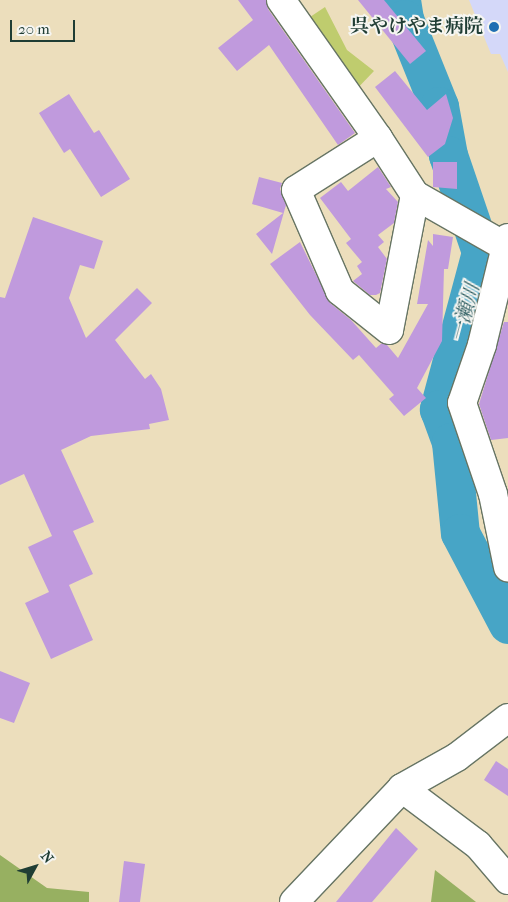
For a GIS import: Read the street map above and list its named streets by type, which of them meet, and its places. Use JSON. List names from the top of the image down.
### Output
{
  "water": ["一瀬川"],
  "places": ["呉やけやま病院"],
  "scale_bar": "20 m",
  "north": "top right"
}
